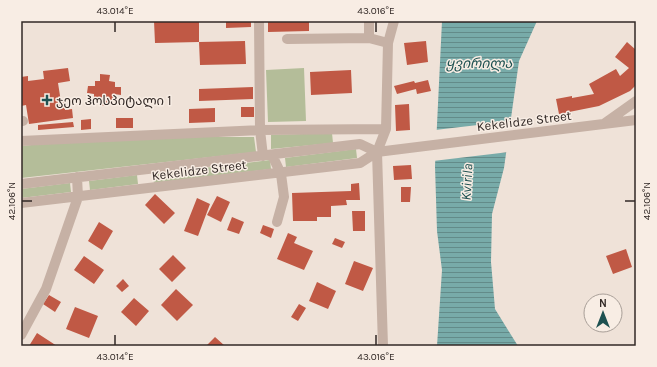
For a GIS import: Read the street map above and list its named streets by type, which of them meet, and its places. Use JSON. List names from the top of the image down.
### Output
{
  "streets": {
    "street": ["Kekelidze Street"]
  },
  "water": ["ყვირილა", "Kvirila"],
  "places": {
    "health": ["ჯეო ჰოსპიტალი 1"]
  },
  "north": "top",
  "coordinates": ["43.014°E", "43.016°E", "42.106°N"]
}
